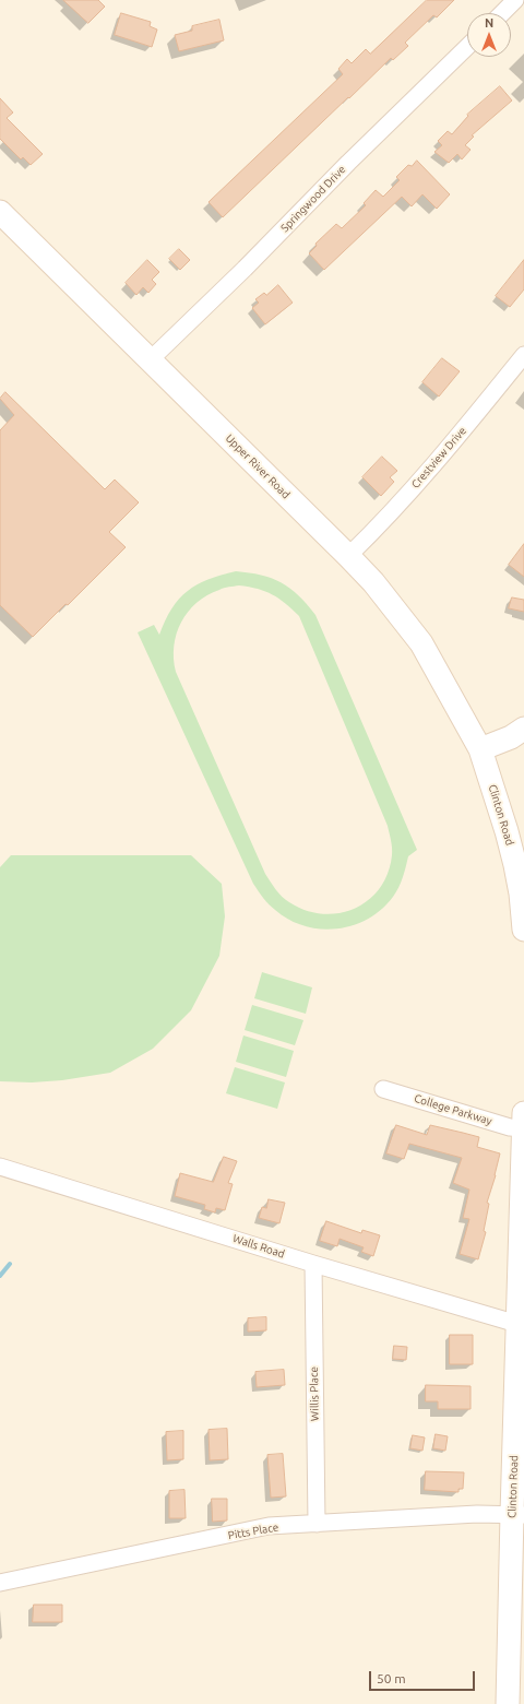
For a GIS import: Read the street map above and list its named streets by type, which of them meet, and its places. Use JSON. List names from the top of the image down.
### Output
{
  "streets": {
    "street": [
      "Springwood Drive",
      "Crestview Drive",
      "Upper River Road",
      "Clinton Road",
      "College Parkway",
      "Walls Road",
      "Willis Place",
      "Pitts Place"
    ]
  },
  "crossings": [
    ["Springwood Drive", "Upper River Road"],
    ["Crestview Drive", "Upper River Road"],
    ["Upper River Road", "Clinton Road"],
    ["Clinton Road", "College Parkway"],
    ["Clinton Road", "Walls Road"],
    ["Clinton Road", "Pitts Place"],
    ["Walls Road", "Willis Place"],
    ["Willis Place", "Pitts Place"]
  ],
  "scale_bar": "50 m",
  "north": "top"
}
